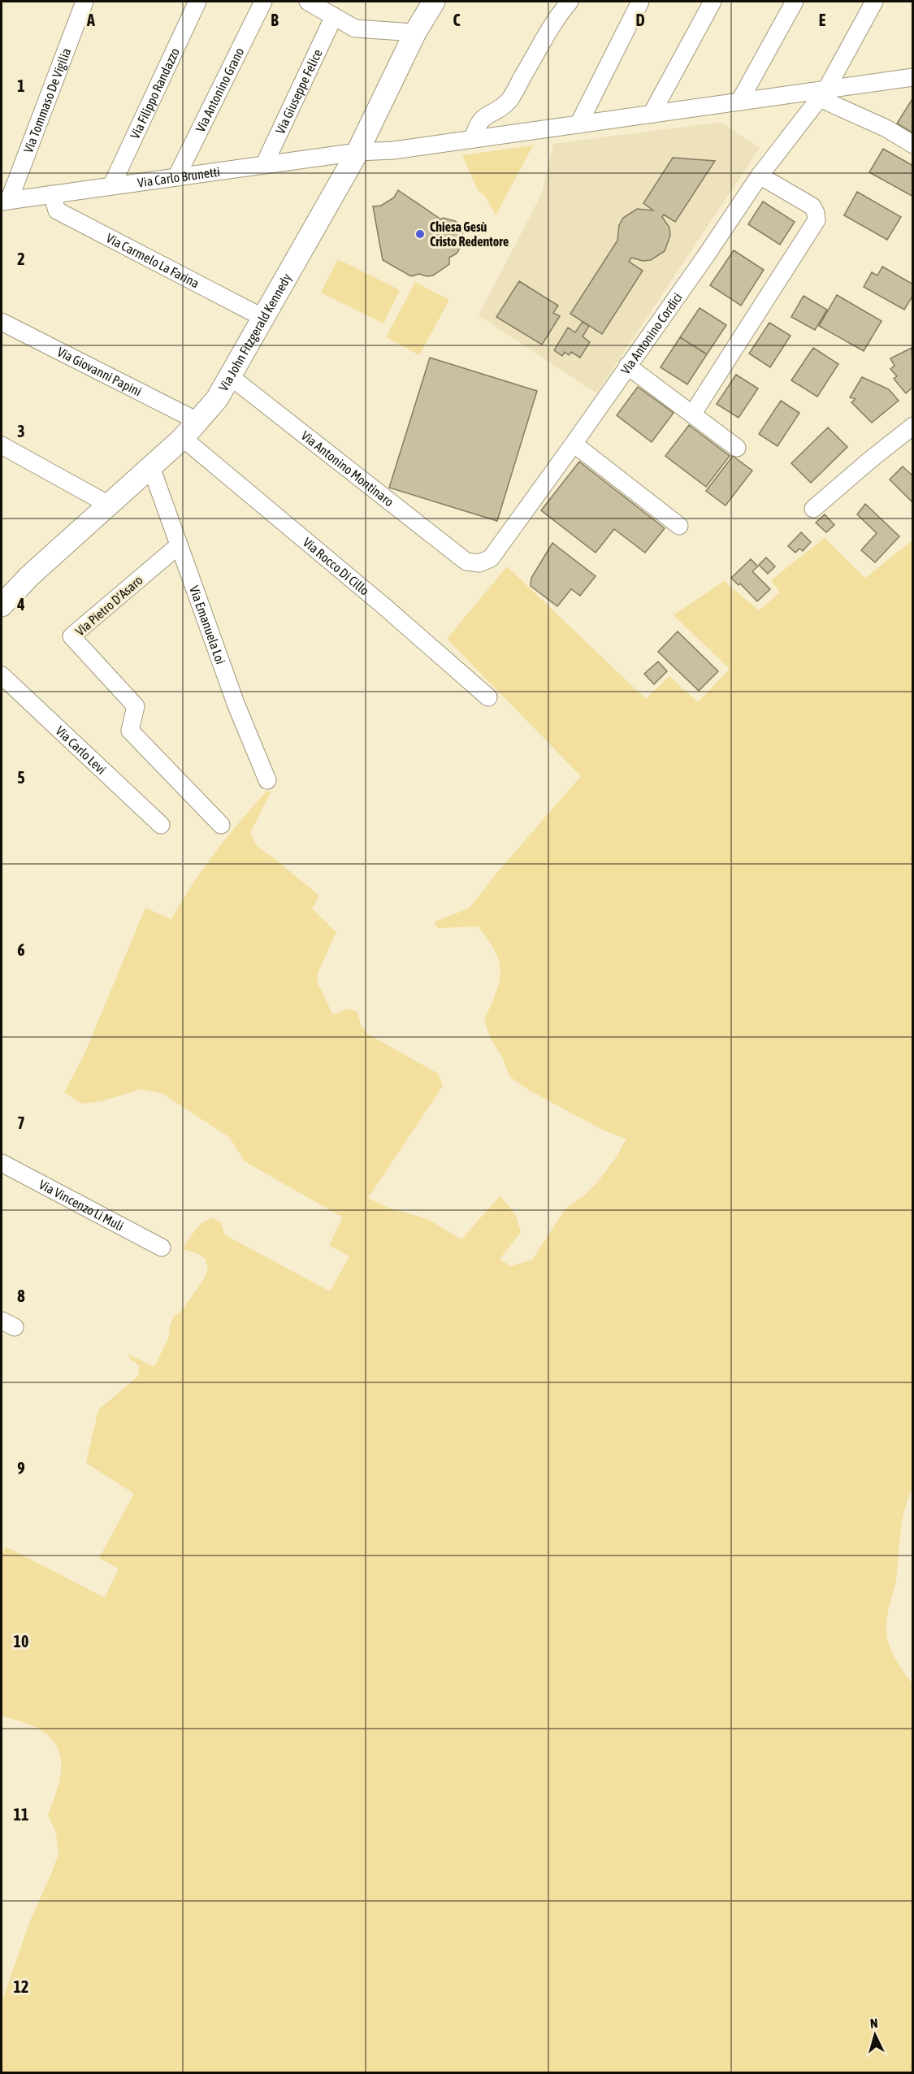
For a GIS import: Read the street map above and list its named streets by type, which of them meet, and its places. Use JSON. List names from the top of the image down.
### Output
{
  "streets": {
    "street": [
      "Via Antonino Grano",
      "Via Giuseppe Felice",
      "Via Filippo Randazzo",
      "Via Tommaso De Vigilia",
      "Via Carlo Brunetti",
      "Via Carmelo La Farina",
      "Via John Fitzgerald Kennedy",
      "Via Antonino Cordici",
      "Via Giovanni Papini",
      "Via Antonino Montinaro",
      "Via Rocco Di Cillo",
      "Via Pietro D'Asaro",
      "Via Emanuela Loi",
      "Via Carlo Levi",
      "Via Vincenzo Li Muli"
    ]
  },
  "crossings": [
    ["Via Antonino Grano", "Via Carlo Brunetti"],
    ["Via Giuseppe Felice", "Via Carlo Brunetti"],
    ["Via Filippo Randazzo", "Via Carlo Brunetti"],
    ["Via Tommaso De Vigilia", "Via Carlo Brunetti"],
    ["Via Carlo Brunetti", "Via Carmelo La Farina"],
    ["Via Carlo Brunetti", "Via John Fitzgerald Kennedy"],
    ["Via Carlo Brunetti", "Via Antonino Cordici"],
    ["Via Carmelo La Farina", "Via John Fitzgerald Kennedy"],
    ["Via John Fitzgerald Kennedy", "Via Giovanni Papini"],
    ["Via John Fitzgerald Kennedy", "Via Antonino Montinaro"],
    ["Via John Fitzgerald Kennedy", "Via Rocco Di Cillo"],
    ["Via John Fitzgerald Kennedy", "Via Emanuela Loi"],
    ["Via Antonino Cordici", "Via Antonino Montinaro"],
    ["Via Pietro D'Asaro", "Via Emanuela Loi"]
  ],
  "places": ["Chiesa Gesù Cristo Redentore"],
  "north": "top",
  "grid": {
    "columns": [
      "A",
      "B",
      "C",
      "D",
      "E"
    ],
    "rows": [
      "1",
      "2",
      "3",
      "4",
      "5",
      "6",
      "7",
      "8",
      "9",
      "10",
      "11",
      "12"
    ]
  }
}
